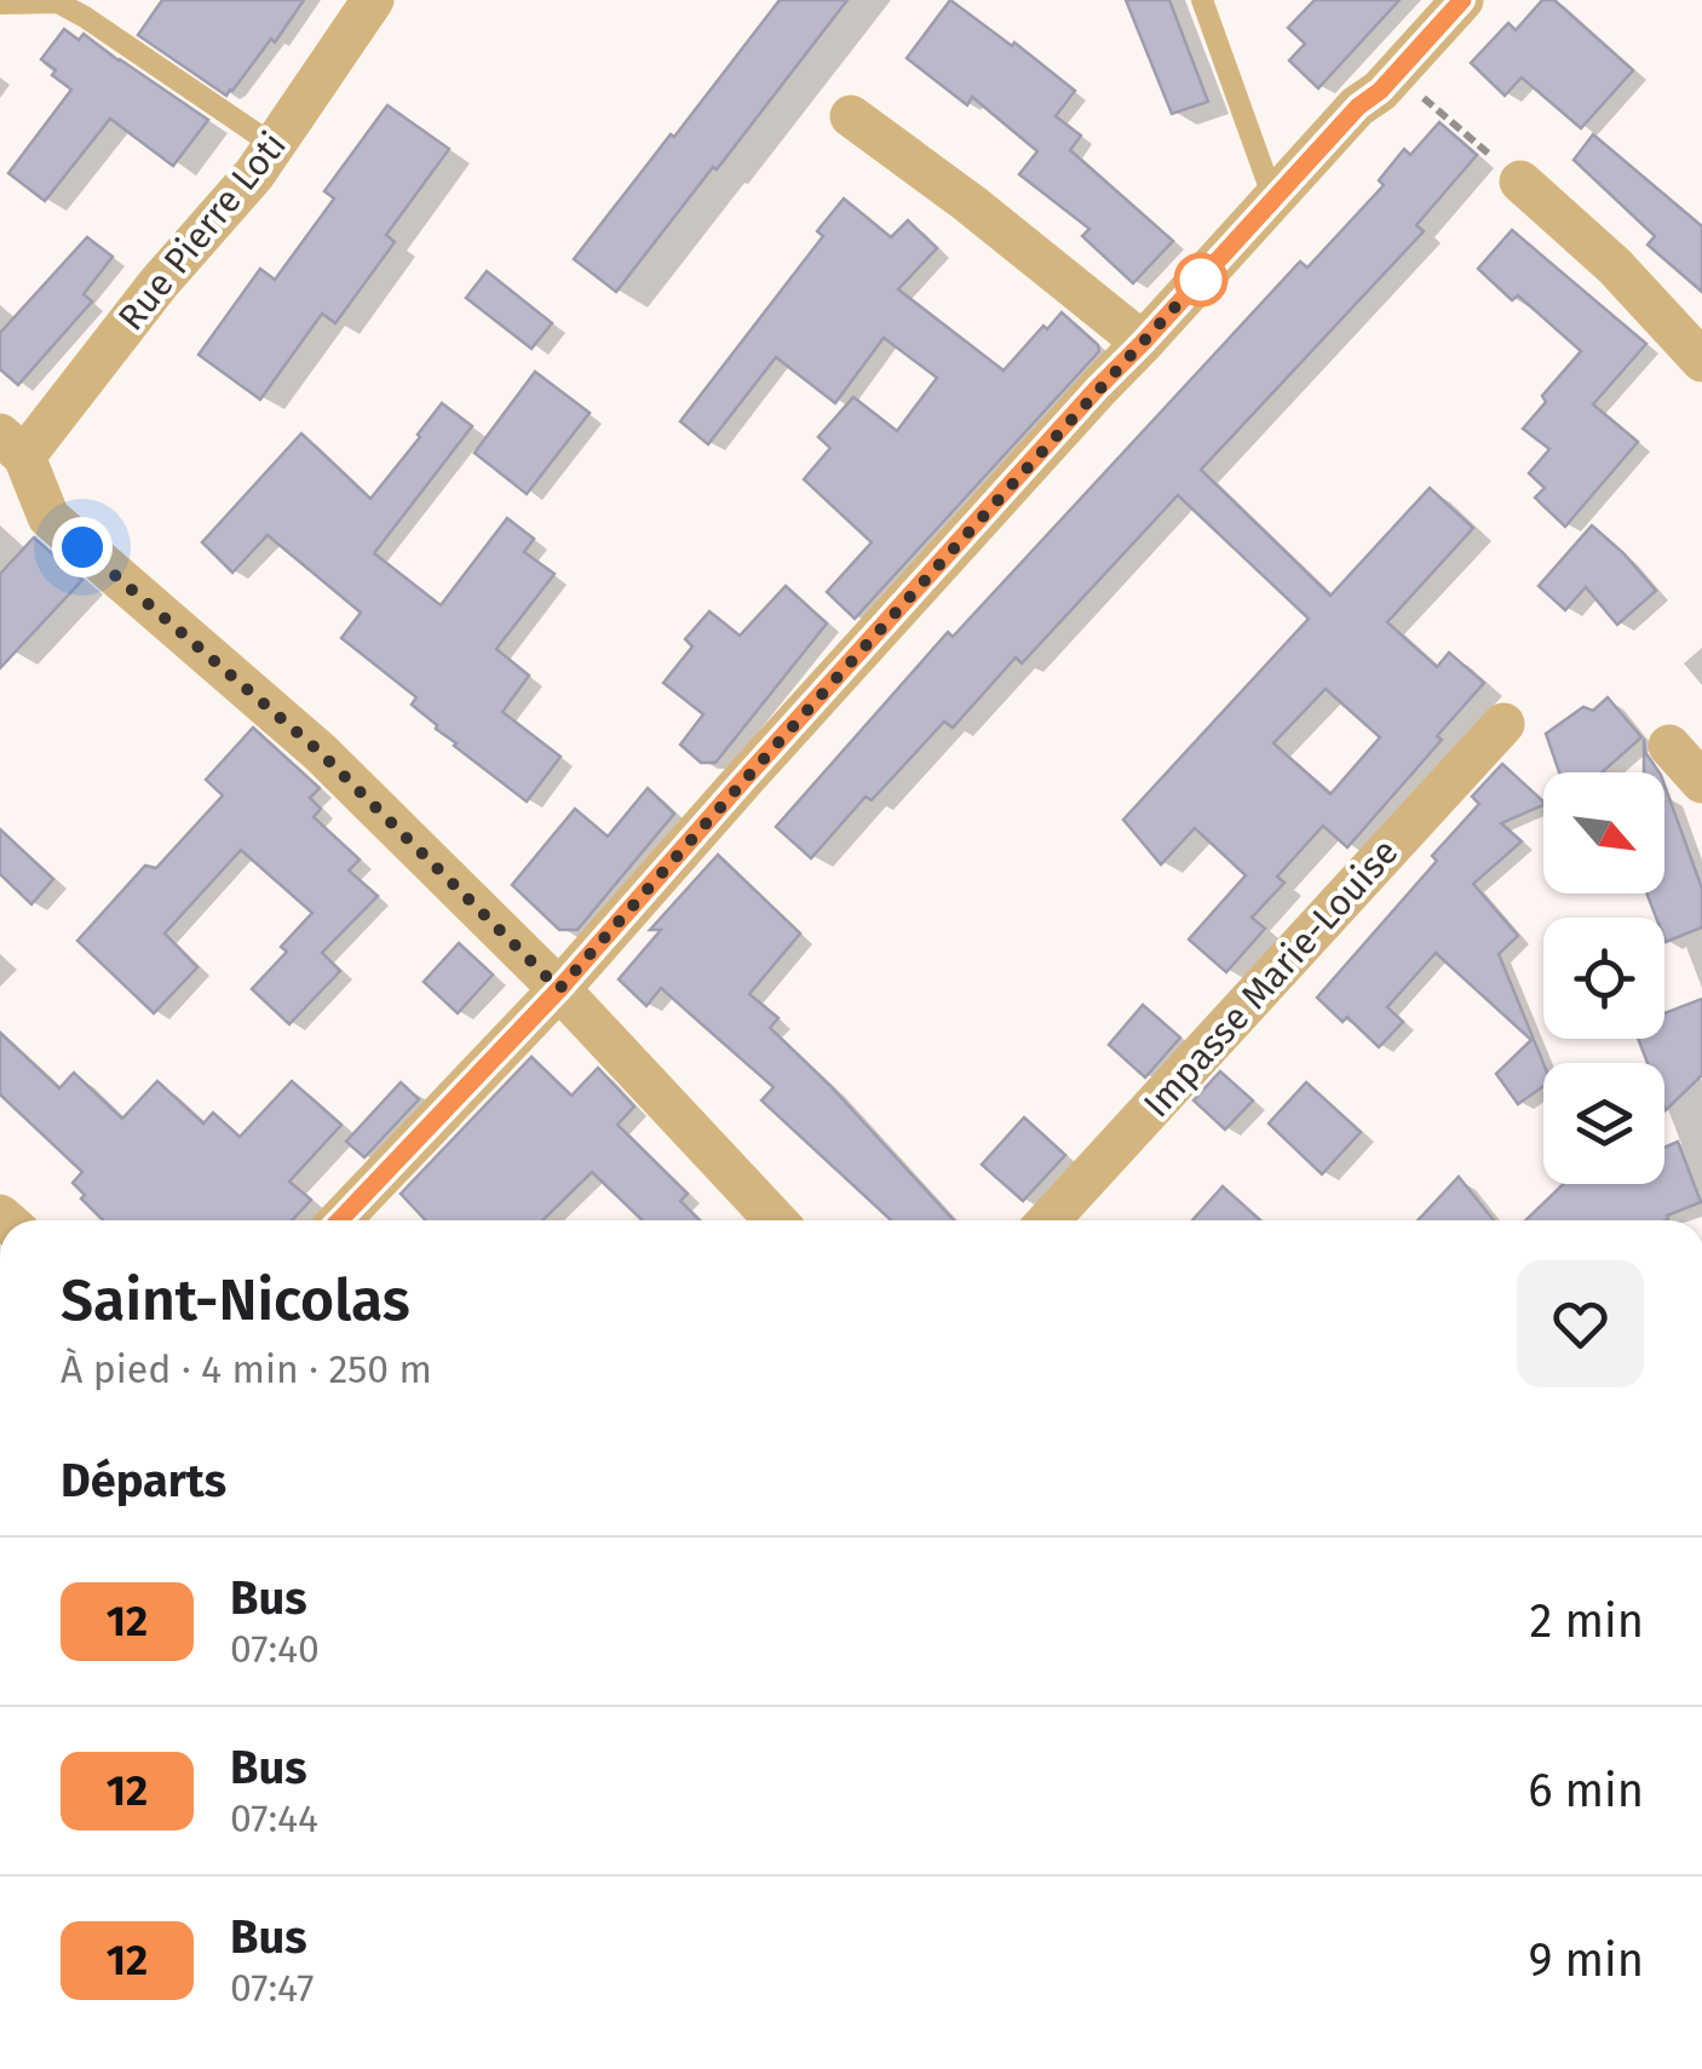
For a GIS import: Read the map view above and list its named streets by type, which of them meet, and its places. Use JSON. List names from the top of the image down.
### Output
{
  "streets": {
    "street": ["Rue Pierre Loti", "Impasse Marie-Louise"]
  },
  "lines": ["bus line 12"],
  "north": "bottom right",
  "page": {
    "heading": [
      ["Saint-Nicolas", "À pied · 4 min · 250 m"],
      "Départs"
    ],
    "list": [
      {
        "mark": "12",
        "name": "Bus",
        "note": "07:40",
        "value": "2 min"
      },
      {
        "mark": "12",
        "name": "Bus",
        "note": "07:44",
        "value": "6 min"
      },
      {
        "mark": "12",
        "name": "Bus",
        "note": "07:47",
        "value": "9 min"
      }
    ]
  }
}
